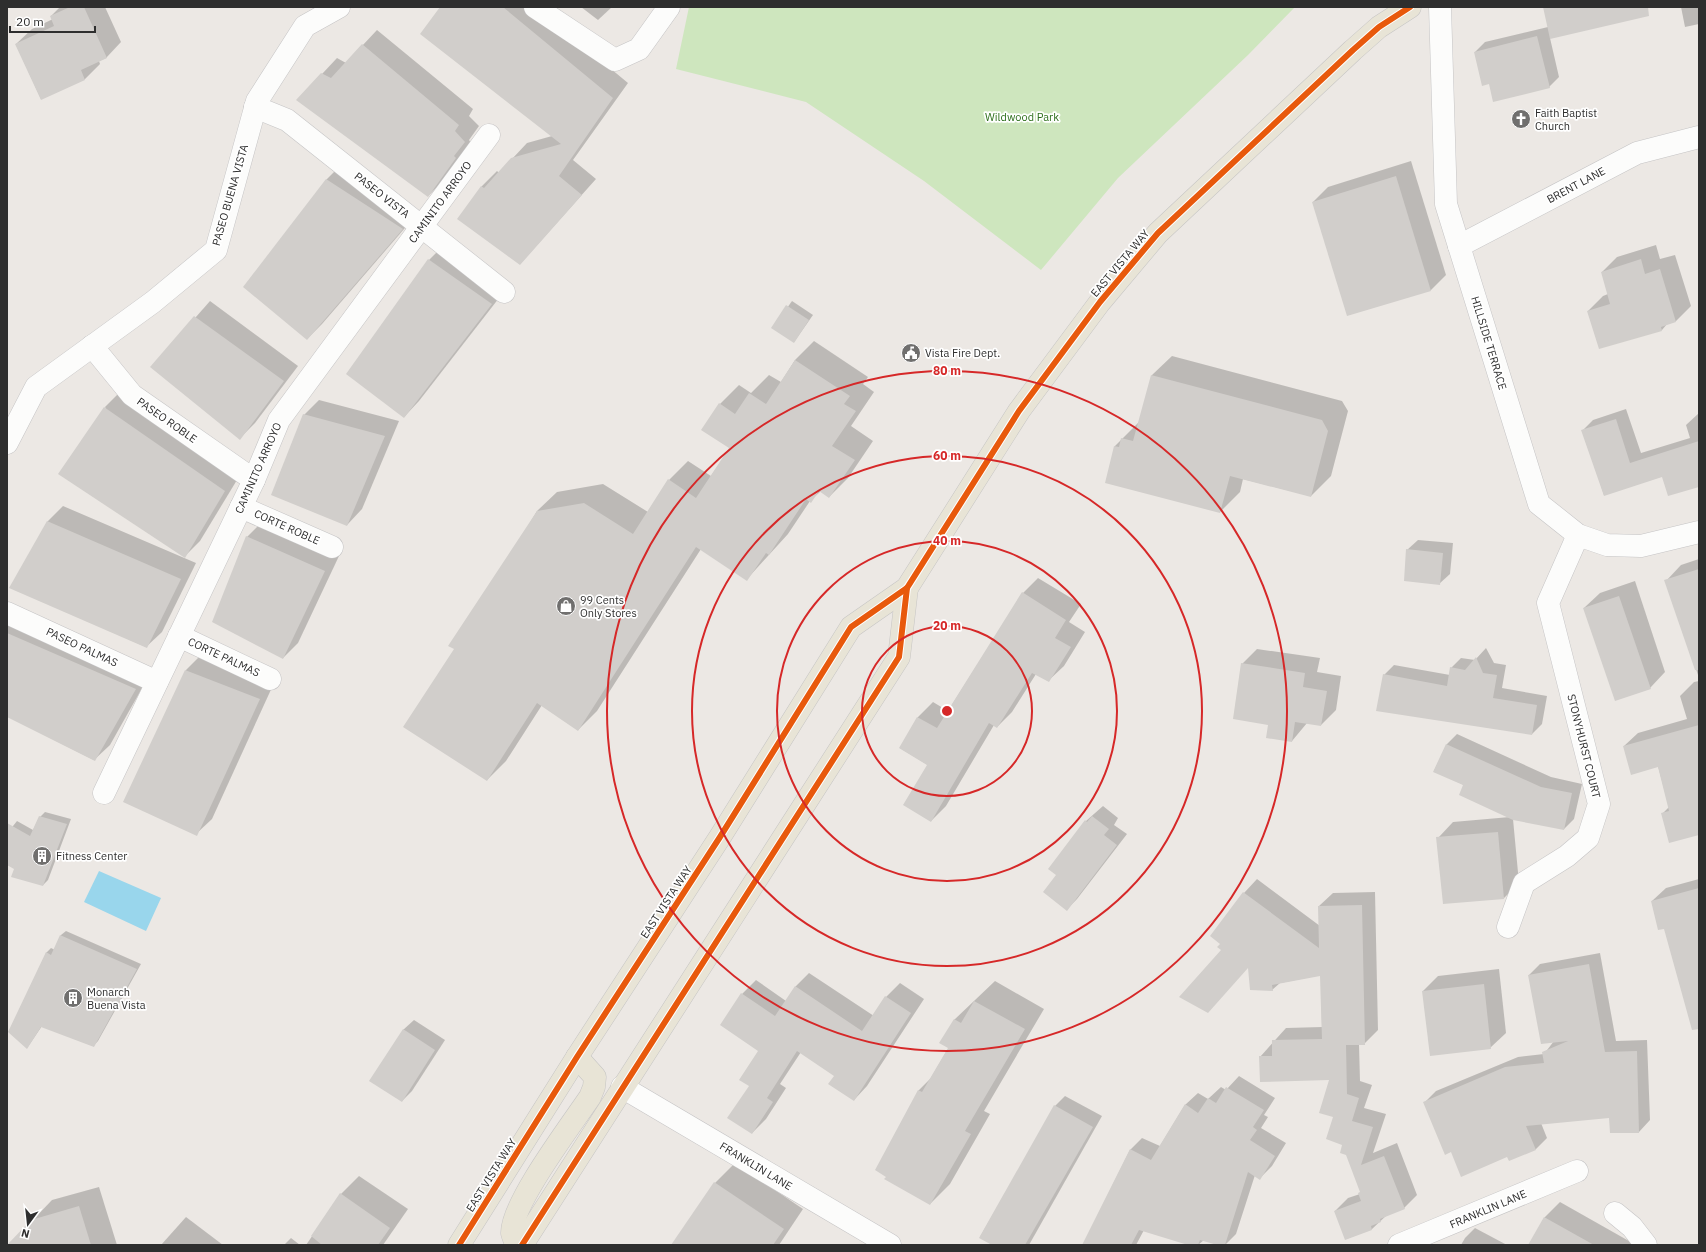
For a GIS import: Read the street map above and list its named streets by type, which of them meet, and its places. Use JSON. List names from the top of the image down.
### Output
{
  "streets": {
    "main road": ["EAST VISTA WAY"],
    "street": [
      "BRENT LANE",
      "PASEO BUENA VISTA",
      "PASEO VISTA",
      "CAMINITO ARROYO",
      "HILLSIDE TERRACE",
      "PASEO ROBLE",
      "CORTE ROBLE",
      "PASEO PALMAS",
      "CORTE PALMAS",
      "STONYHURST COURT",
      "FRANKLIN LANE"
    ]
  },
  "crossings": [
    ["BRENT LANE", "HILLSIDE TERRACE"],
    ["PASEO BUENA VISTA", "PASEO VISTA"],
    ["PASEO BUENA VISTA", "PASEO ROBLE"],
    ["PASEO VISTA", "CAMINITO ARROYO"],
    ["CAMINITO ARROYO", "PASEO ROBLE"],
    ["CAMINITO ARROYO", "CORTE ROBLE"],
    ["CAMINITO ARROYO", "PASEO PALMAS"],
    ["CAMINITO ARROYO", "CORTE PALMAS"],
    ["EAST VISTA WAY", "FRANKLIN LANE"],
    ["HILLSIDE TERRACE", "STONYHURST COURT"]
  ],
  "parks": ["Wildwood Park"],
  "places": {
    "church": ["Faith Baptist Church"],
    "public building": ["Vista Fire Dept."],
    "shop": ["99 Cents Only Stores"],
    "building": ["Fitness Center", "Monarch Buena Vista"]
  },
  "scale_bar": "20 m",
  "north": "bottom",
  "rings": [
    "80 m",
    "60 m",
    "40 m",
    "20 m"
  ]
}
